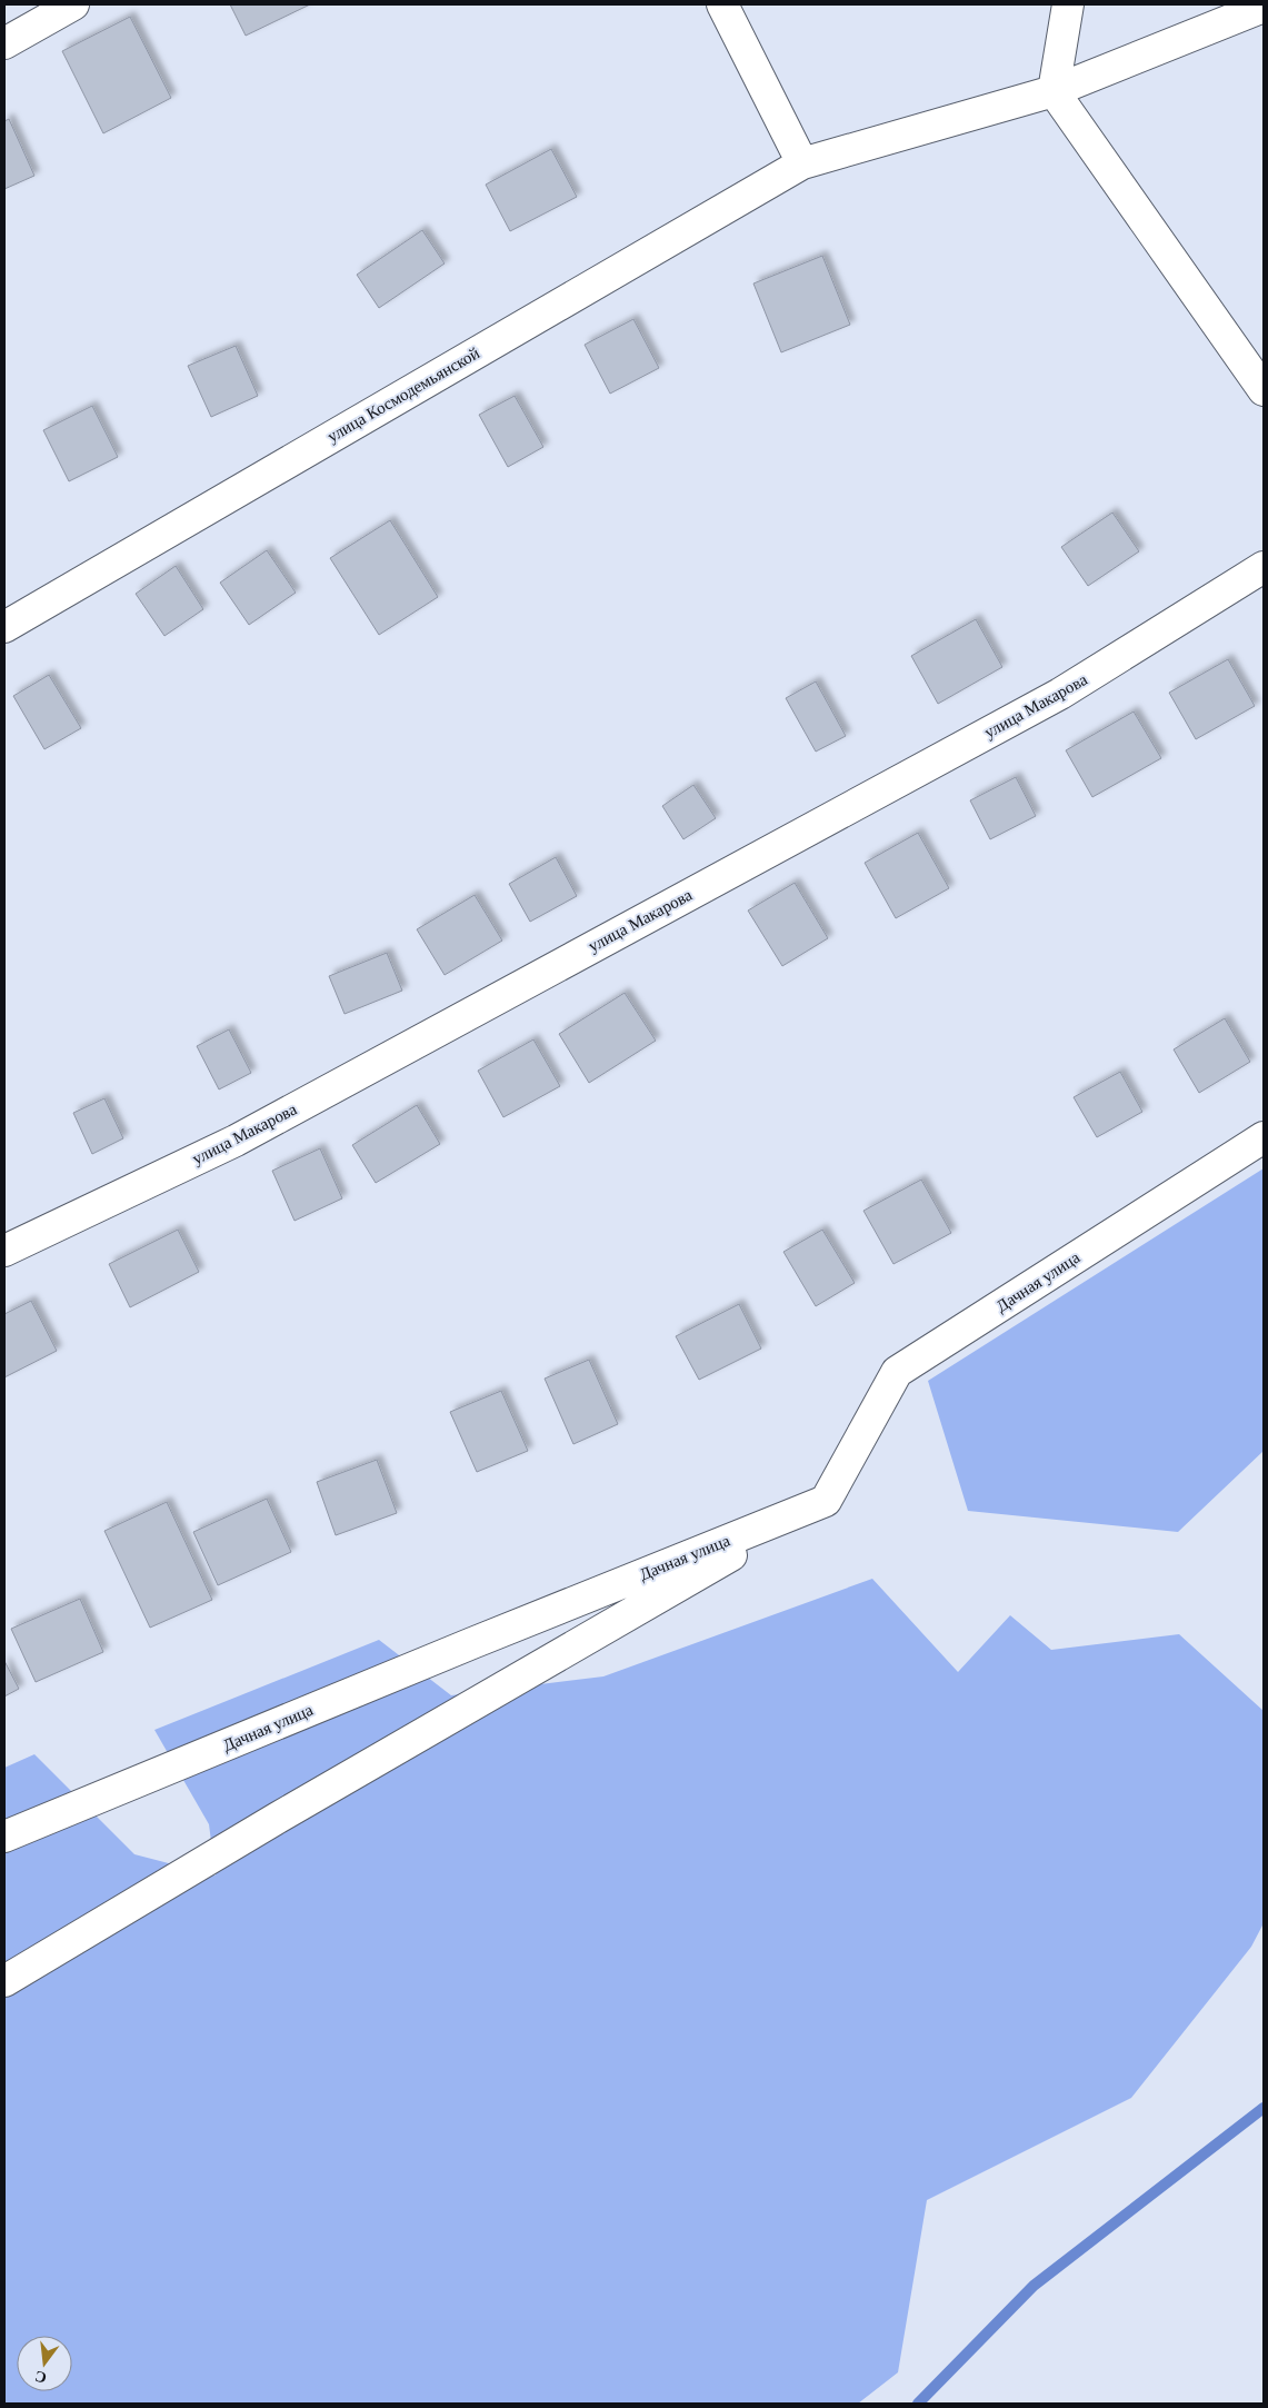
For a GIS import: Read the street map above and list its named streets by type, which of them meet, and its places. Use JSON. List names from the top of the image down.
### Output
{
  "streets": {
    "street": ["улица Космодемьянской", "улица Макарова", "Дачная улица"]
  },
  "north": "bottom"
}
